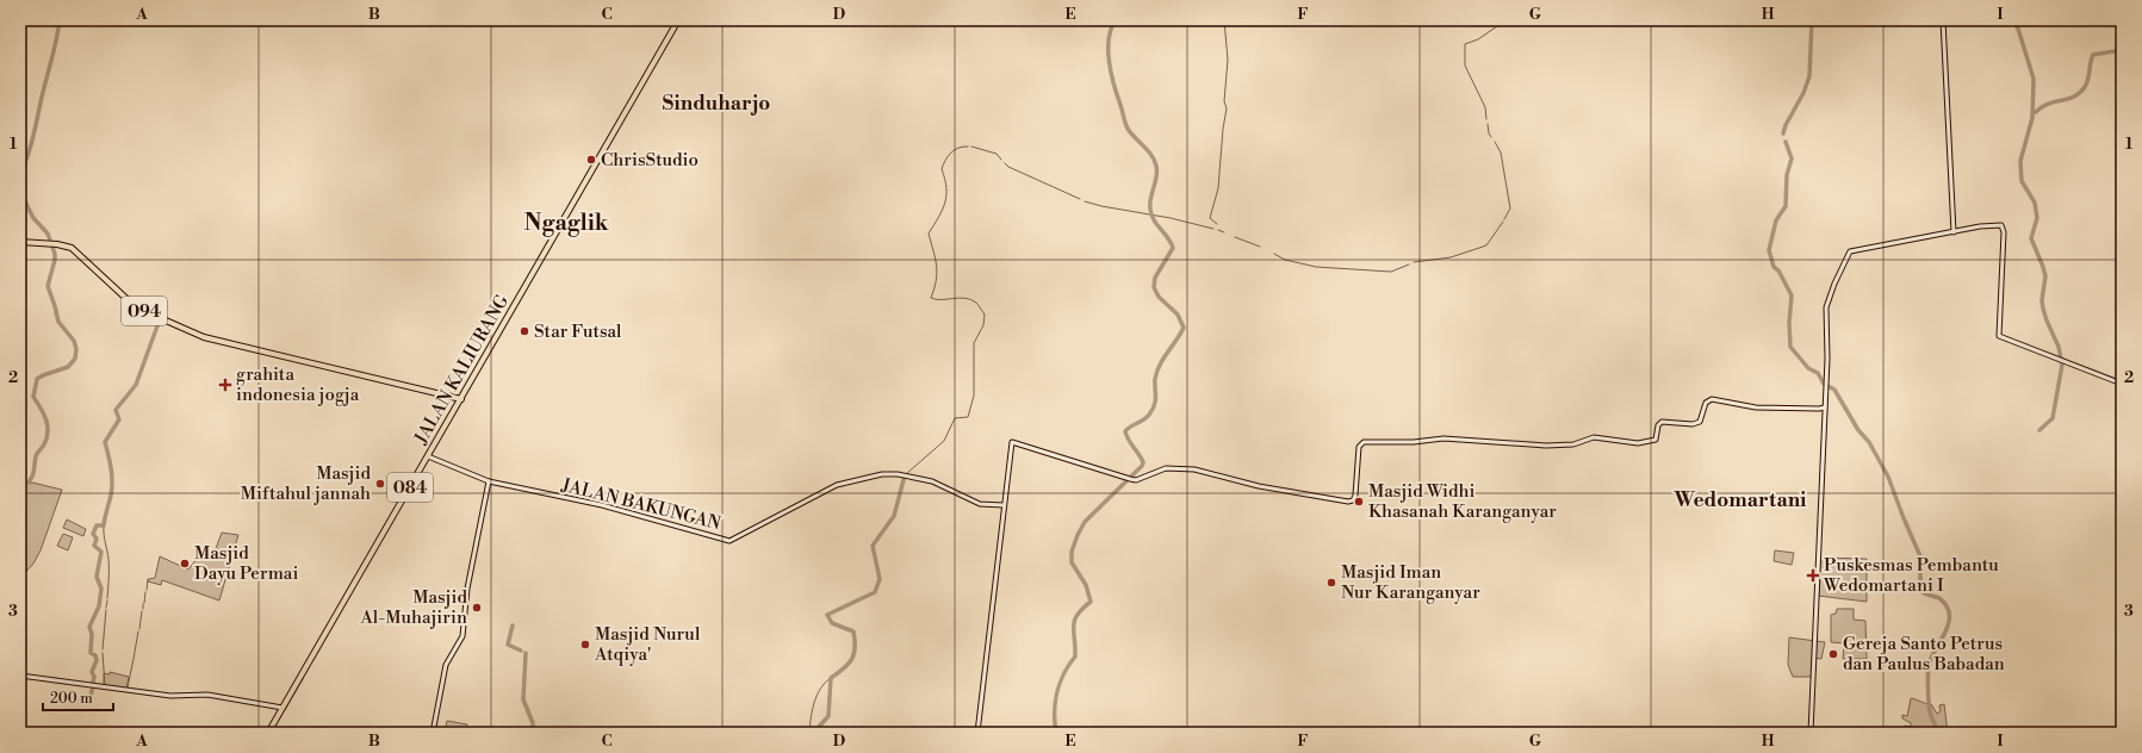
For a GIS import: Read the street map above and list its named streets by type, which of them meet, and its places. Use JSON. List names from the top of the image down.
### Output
{
  "streets": {
    "main road": [
      "094",
      "JALAN KALIURANG",
      "084",
      "JALAN BAKUNGAN"
    ]
  },
  "crossings": [
    ["094", "JALAN KALIURANG"],
    ["JALAN KALIURANG", "JALAN BAKUNGAN"]
  ],
  "districts": ["Sinduharjo", "Ngaglik", "Wedomartani"],
  "places": {
    "other": [
      "ChrisStudio",
      "Star Futsal",
      "Masjid Miftahul jannah",
      "Masjid Widhi Khasanah Karanganyar",
      "Masjid Dayu Permai",
      "Masjid Iman Nur Karanganyar",
      "Masjid Al-Muhajirin",
      "Masjid Nurul Atqiya'",
      "Gereja Santo Petrus dan Paulus Babadan"
    ],
    "health": ["grahita indonesia jogja", "Puskesmas Pembantu Wedomartani I"]
  },
  "scale_bar": "200 m",
  "grid": {
    "columns": [
      "A",
      "B",
      "C",
      "D",
      "E",
      "F",
      "G",
      "H",
      "I"
    ],
    "rows": ["1", "2", "3"]
  }
}
